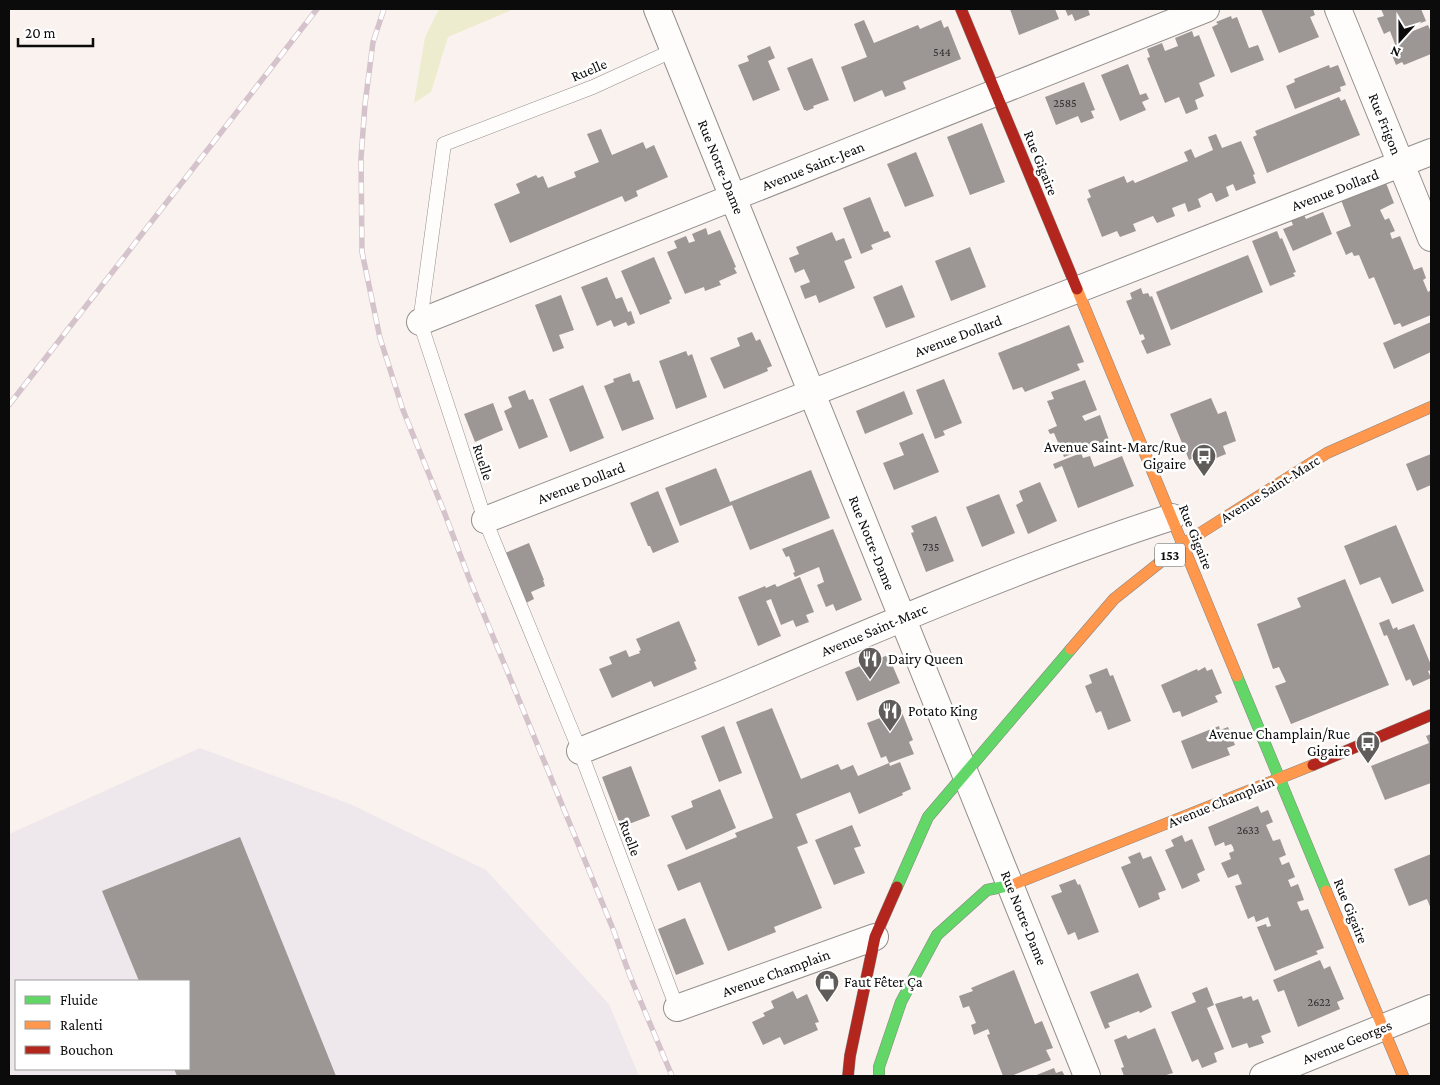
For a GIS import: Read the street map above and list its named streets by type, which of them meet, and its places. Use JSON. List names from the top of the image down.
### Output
{
  "streets": {
    "main road": [
      "Rue Gigaire",
      "Avenue Saint-Marc",
      "153",
      "Avenue Champlain"
    ],
    "street": [
      "Rue Frigon",
      "Avenue Saint-Jean",
      "Rue Notre-Dame",
      "Avenue Dollard",
      "Avenue Georges"
    ],
    "lane": ["Ruelle"]
  },
  "crossings": [
    ["Ruelle", "Avenue Saint-Jean"],
    ["Ruelle", "Rue Notre-Dame"],
    ["Ruelle", "Avenue Dollard"],
    ["Ruelle", "Avenue Saint-Marc"],
    ["Ruelle", "Avenue Champlain"],
    ["Rue Frigon", "Avenue Dollard"],
    ["Rue Gigaire", "Avenue Saint-Jean"],
    ["Rue Gigaire", "Avenue Dollard"],
    ["Rue Gigaire", "Avenue Saint-Marc"],
    ["Rue Gigaire", "Avenue Champlain"],
    ["Rue Gigaire", "Avenue Georges"],
    ["Avenue Saint-Jean", "Rue Notre-Dame"],
    ["Rue Notre-Dame", "Avenue Dollard"],
    ["Rue Notre-Dame", "Avenue Saint-Marc"],
    ["Rue Notre-Dame", "153"],
    ["Rue Notre-Dame", "Avenue Champlain"],
    ["Avenue Saint-Marc", "153"],
    ["153", "Avenue Champlain"]
  ],
  "places": {
    "bus stop": ["Avenue Saint-Marc/Rue Gigaire", "Avenue Champlain/Rue Gigaire"],
    "restaurant": ["Dairy Queen", "Potato King"],
    "shop": ["Faut Fêter Ça"]
  },
  "house_numbers": [
    "544",
    "2585",
    "735",
    "2633",
    "2622"
  ],
  "legend": ["Fluide", "Ralenti", "Bouchon"],
  "scale_bar": "20 m",
  "north": "bottom"
}
